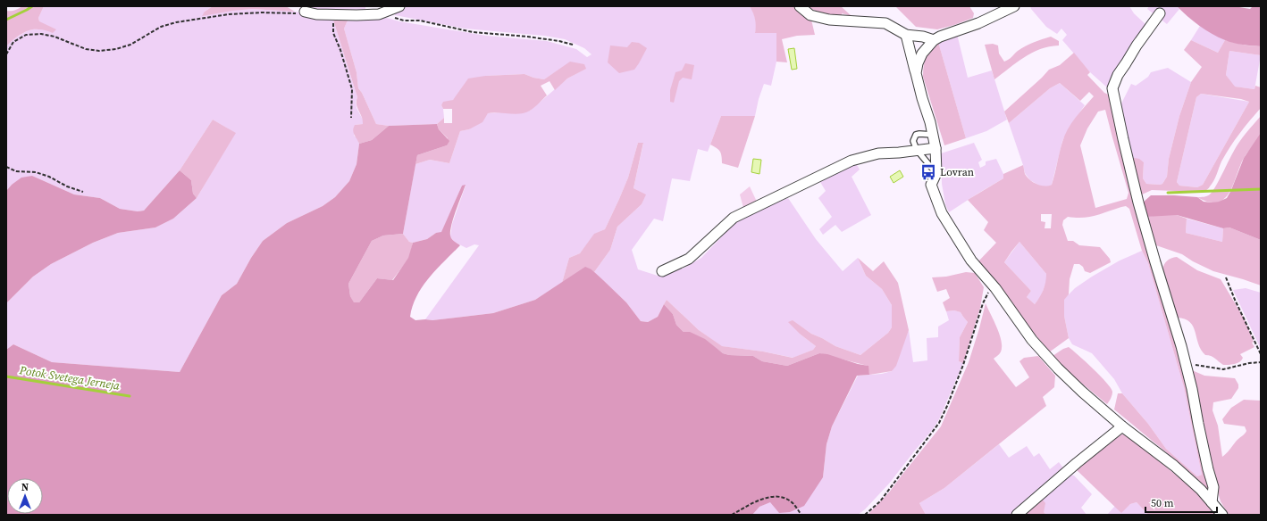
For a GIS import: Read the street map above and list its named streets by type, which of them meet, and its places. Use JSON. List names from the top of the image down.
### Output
{
  "water": ["Potok Svetega Jerneja"],
  "places": {
    "bus stop": ["Lovran"]
  },
  "scale_bar": "50 m",
  "north": "top"
}
